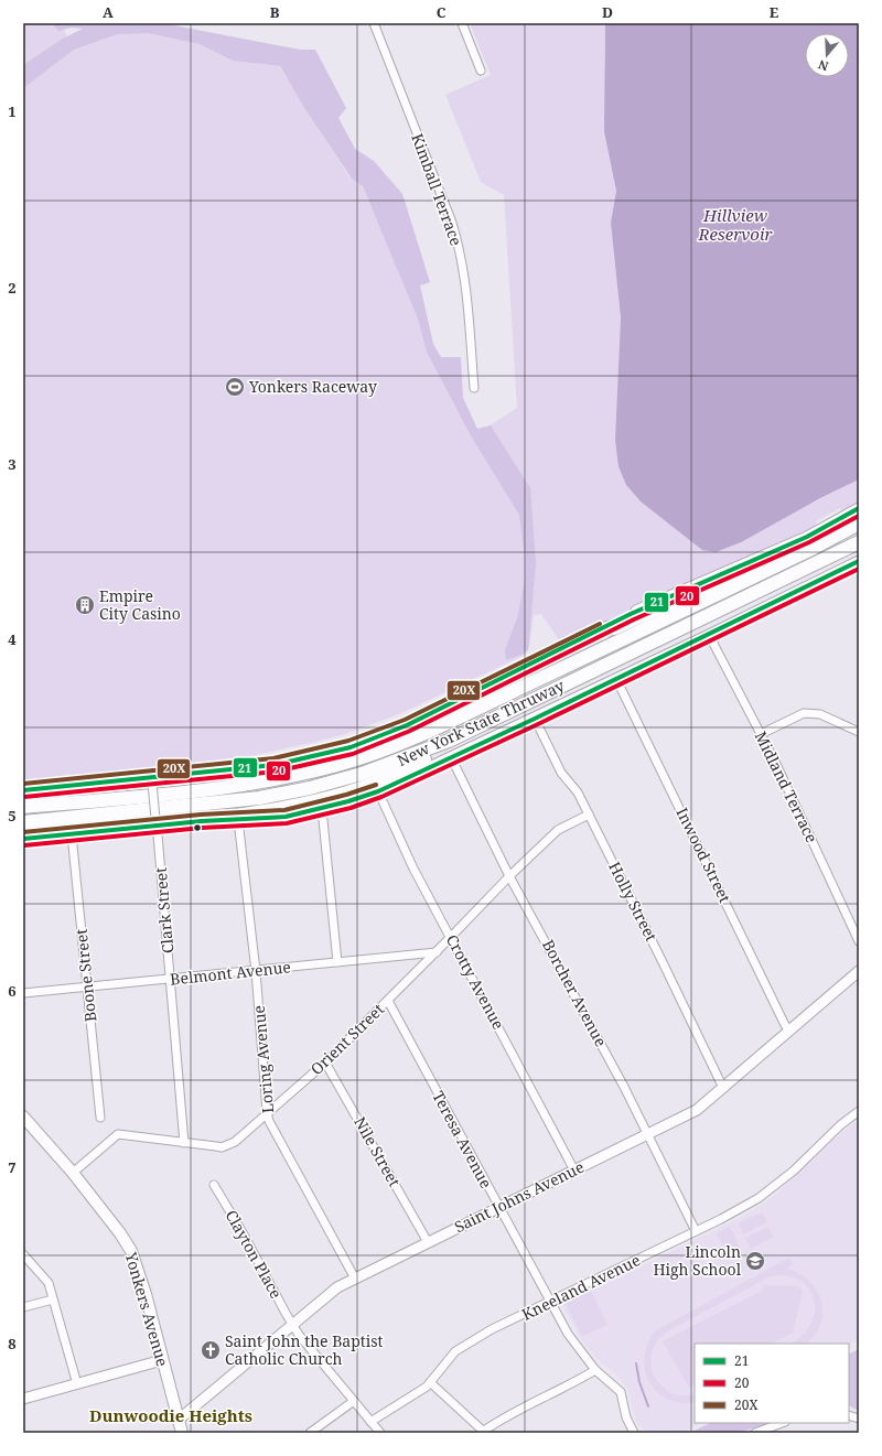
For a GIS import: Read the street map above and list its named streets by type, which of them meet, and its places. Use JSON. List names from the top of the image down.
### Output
{
  "streets": {
    "highway": ["New York State Thruway"],
    "main road": ["Saint Johns Avenue", "Yonkers Avenue"],
    "street": [
      "Kimball Terrace",
      "Midland Terrace",
      "Inwood Street",
      "Holly Street",
      "Clark Street",
      "Belmont Avenue",
      "Boone Street",
      "Crotty Avenue",
      "Borcher Avenue",
      "Orient Street",
      "Loring Avenue",
      "Teresa Avenue",
      "Nile Street",
      "Clayton Place",
      "Kneeland Avenue"
    ]
  },
  "crossings": [
    ["Inwood Street", "Saint Johns Avenue"],
    ["Holly Street", "Orient Street"],
    ["Holly Street", "Saint Johns Avenue"],
    ["Clark Street", "Belmont Avenue"],
    ["Clark Street", "Orient Street"],
    ["Belmont Avenue", "Boone Street"],
    ["Belmont Avenue", "Orient Street"],
    ["Belmont Avenue", "Loring Avenue"],
    ["Crotty Avenue", "Orient Street"],
    ["Crotty Avenue", "Saint Johns Avenue"],
    ["Borcher Avenue", "Orient Street"],
    ["Borcher Avenue", "Saint Johns Avenue"],
    ["Borcher Avenue", "Kneeland Avenue"],
    ["Orient Street", "Loring Avenue"],
    ["Orient Street", "Teresa Avenue"],
    ["Orient Street", "Nile Street"],
    ["Orient Street", "Yonkers Avenue"],
    ["Loring Avenue", "Saint Johns Avenue"],
    ["Teresa Avenue", "Saint Johns Avenue"],
    ["Teresa Avenue", "Kneeland Avenue"],
    ["Nile Street", "Saint Johns Avenue"],
    ["Saint Johns Avenue", "Clayton Place"],
    ["Saint Johns Avenue", "Yonkers Avenue"],
    ["Clayton Place", "Kneeland Avenue"]
  ],
  "districts": ["Dunwoodie Heights"],
  "water": ["Hillview Reservoir"],
  "places": {
    "sports": ["Yonkers Raceway"],
    "building": ["Empire City Casino"],
    "school or university": ["Lincoln High School"],
    "church": ["Saint John the Baptist Catholic Church"]
  },
  "lines": ["transit line 21", "transit line 20", "transit line 20X"],
  "legend": ["21", "20", "20X"],
  "north": "bottom",
  "grid": {
    "columns": [
      "A",
      "B",
      "C",
      "D",
      "E"
    ],
    "rows": [
      "1",
      "2",
      "3",
      "4",
      "5",
      "6",
      "7",
      "8"
    ]
  }
}
